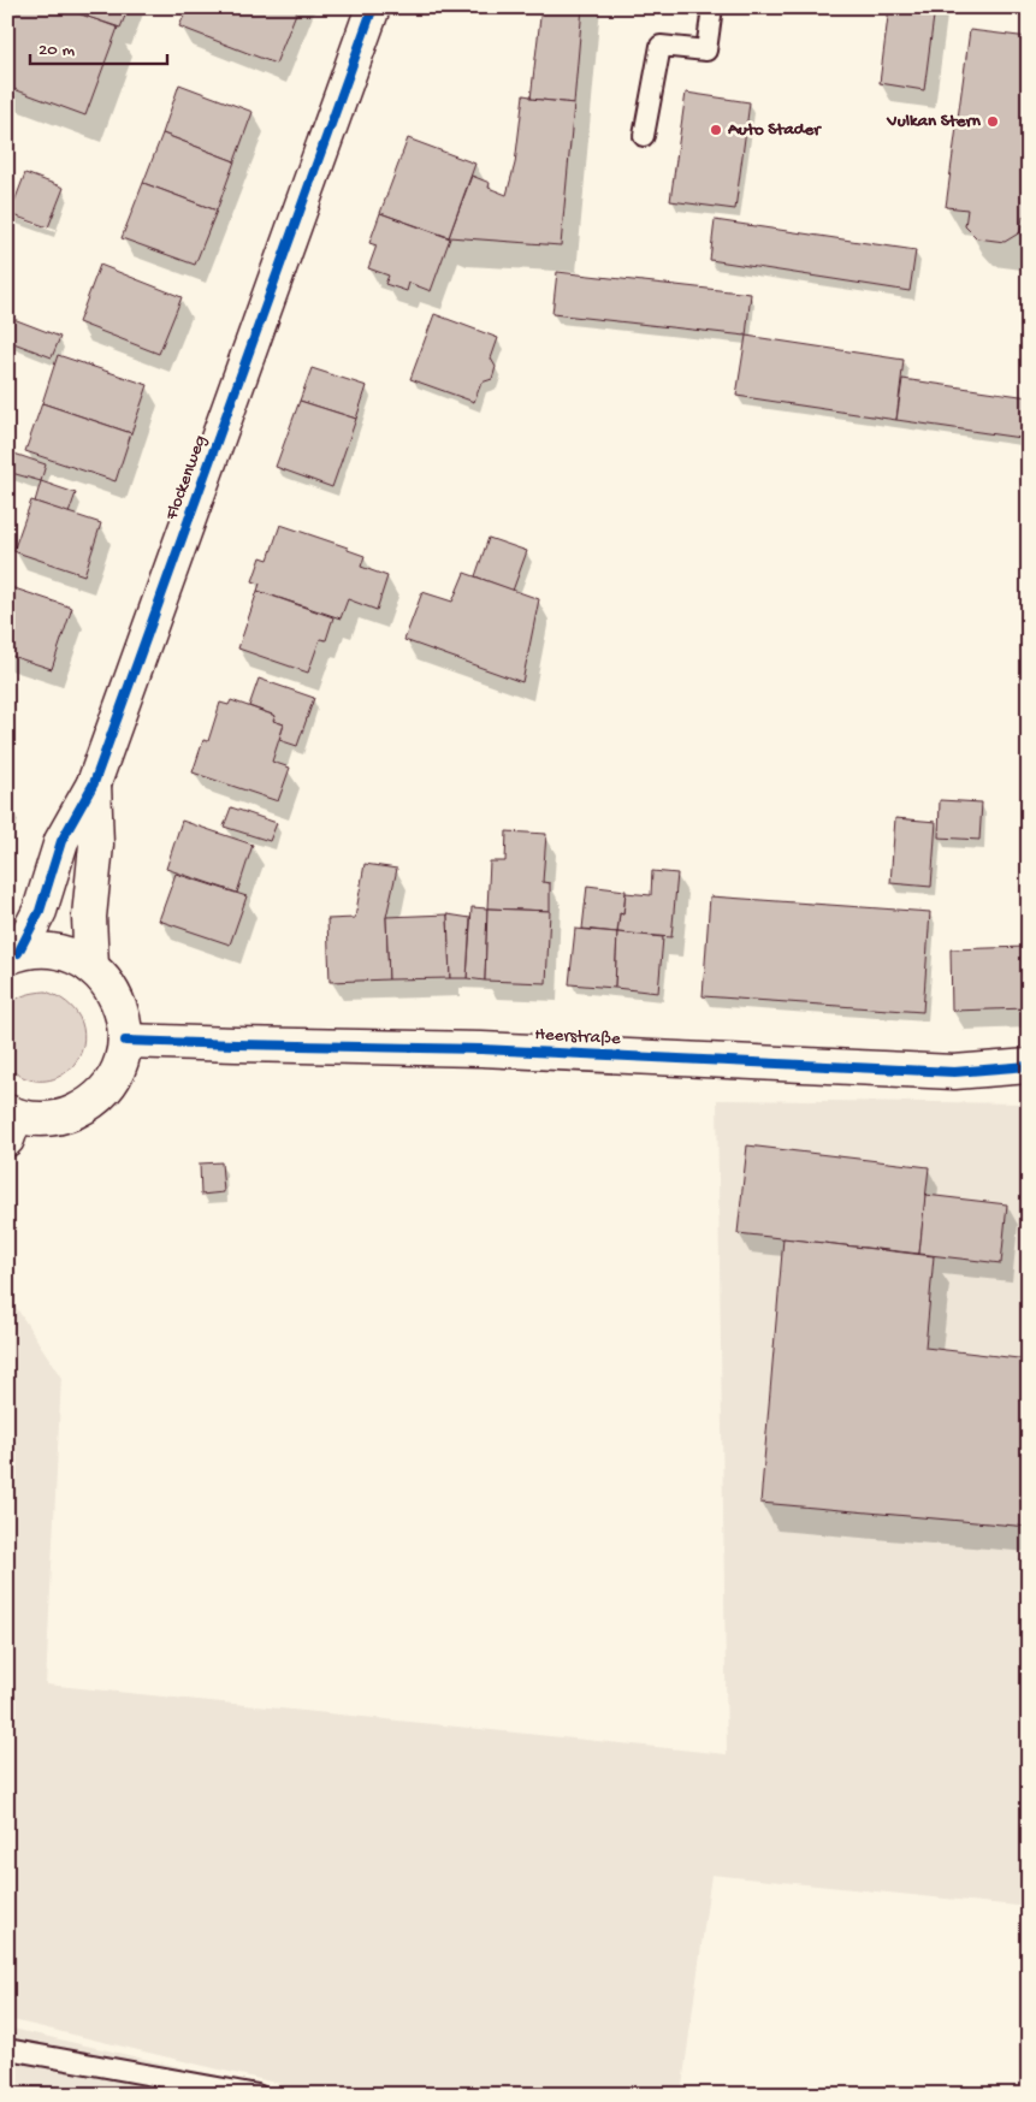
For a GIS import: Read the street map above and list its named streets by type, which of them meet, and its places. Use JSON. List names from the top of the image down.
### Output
{
  "streets": {
    "street": ["Flockenweg", "Heerstraße"]
  },
  "places": ["Vulkan Stern", "Auto Stader"],
  "scale_bar": "20 m"
}
